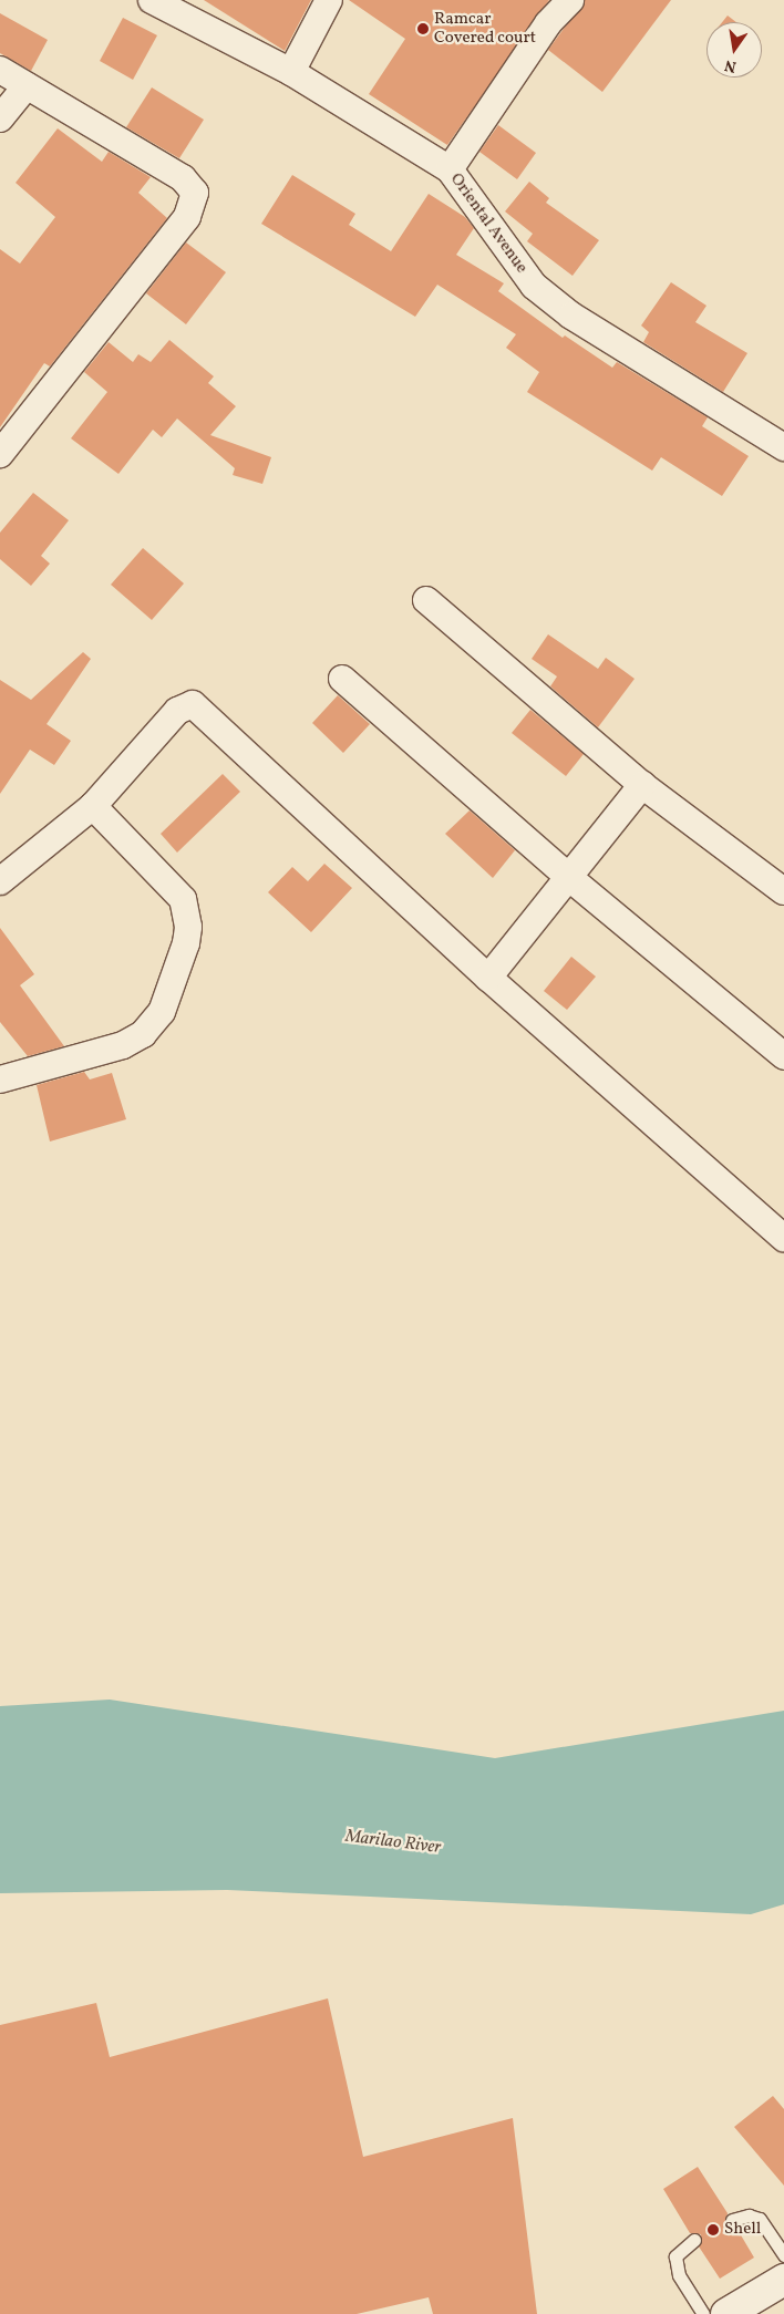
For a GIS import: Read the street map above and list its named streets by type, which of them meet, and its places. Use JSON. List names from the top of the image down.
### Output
{
  "streets": {
    "street": ["Oriental Avenue"]
  },
  "water": ["Marilao River"],
  "places": ["Ramcar Covered court", "Shell"],
  "north": "bottom"
}
